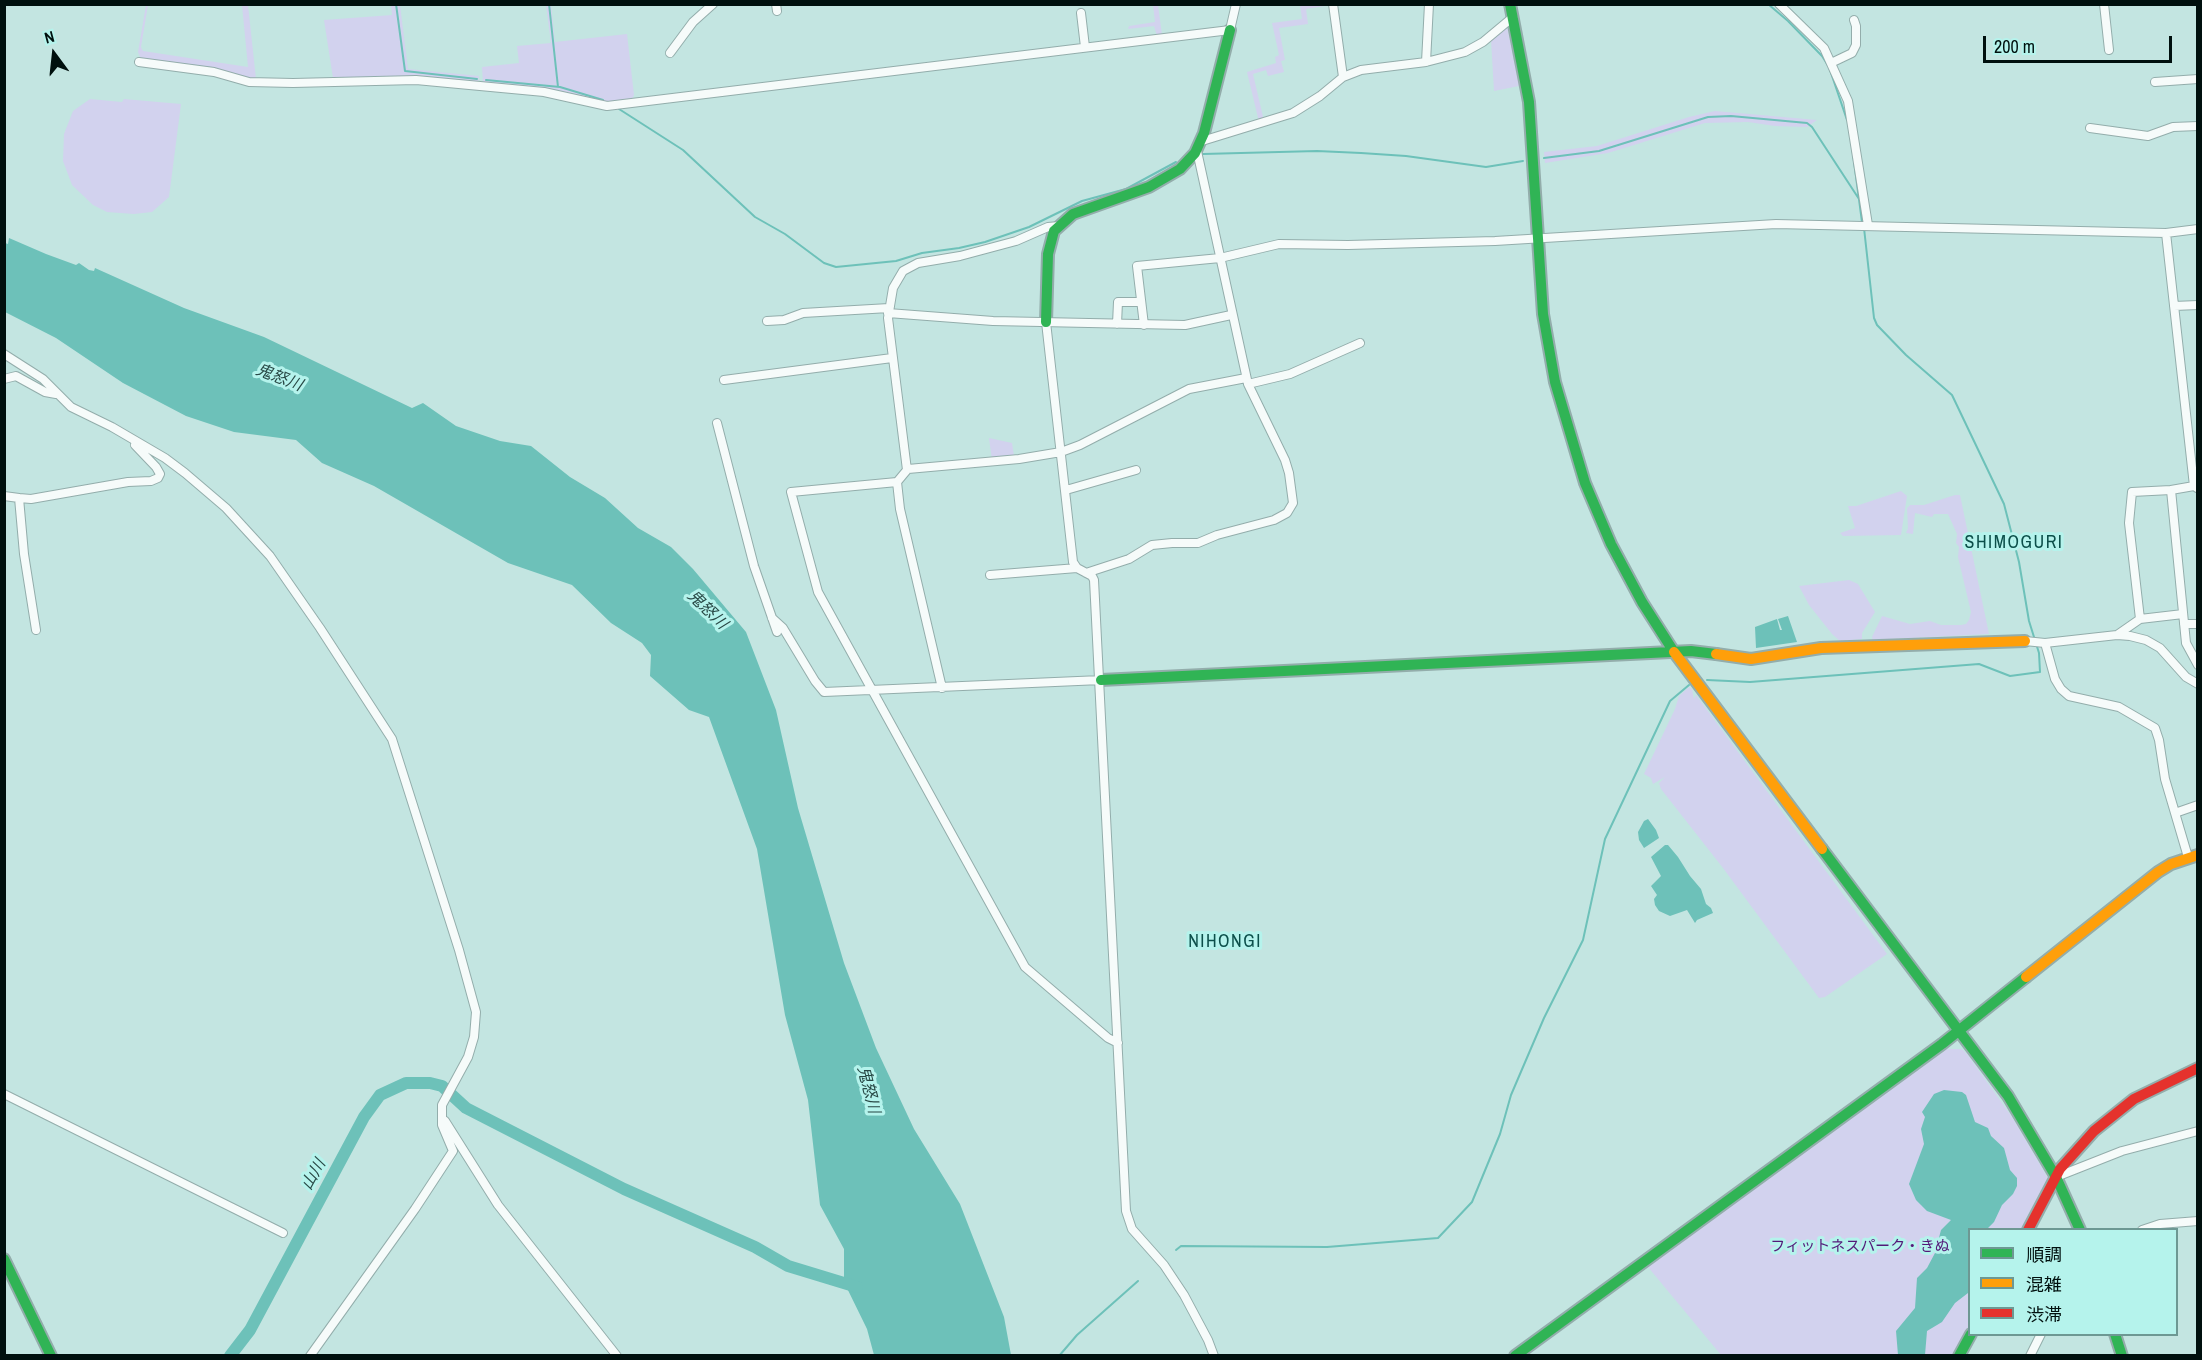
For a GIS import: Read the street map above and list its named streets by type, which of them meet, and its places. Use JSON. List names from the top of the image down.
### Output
{
  "districts": ["SHIMOGURI", "NIHONGI"],
  "water": ["鬼怒川", "山川"],
  "parks": ["フィットネスパーク・きぬ"],
  "legend": ["順調", "混雑", "渋滞"],
  "scale_bar": "200 m",
  "north": "top"
}
